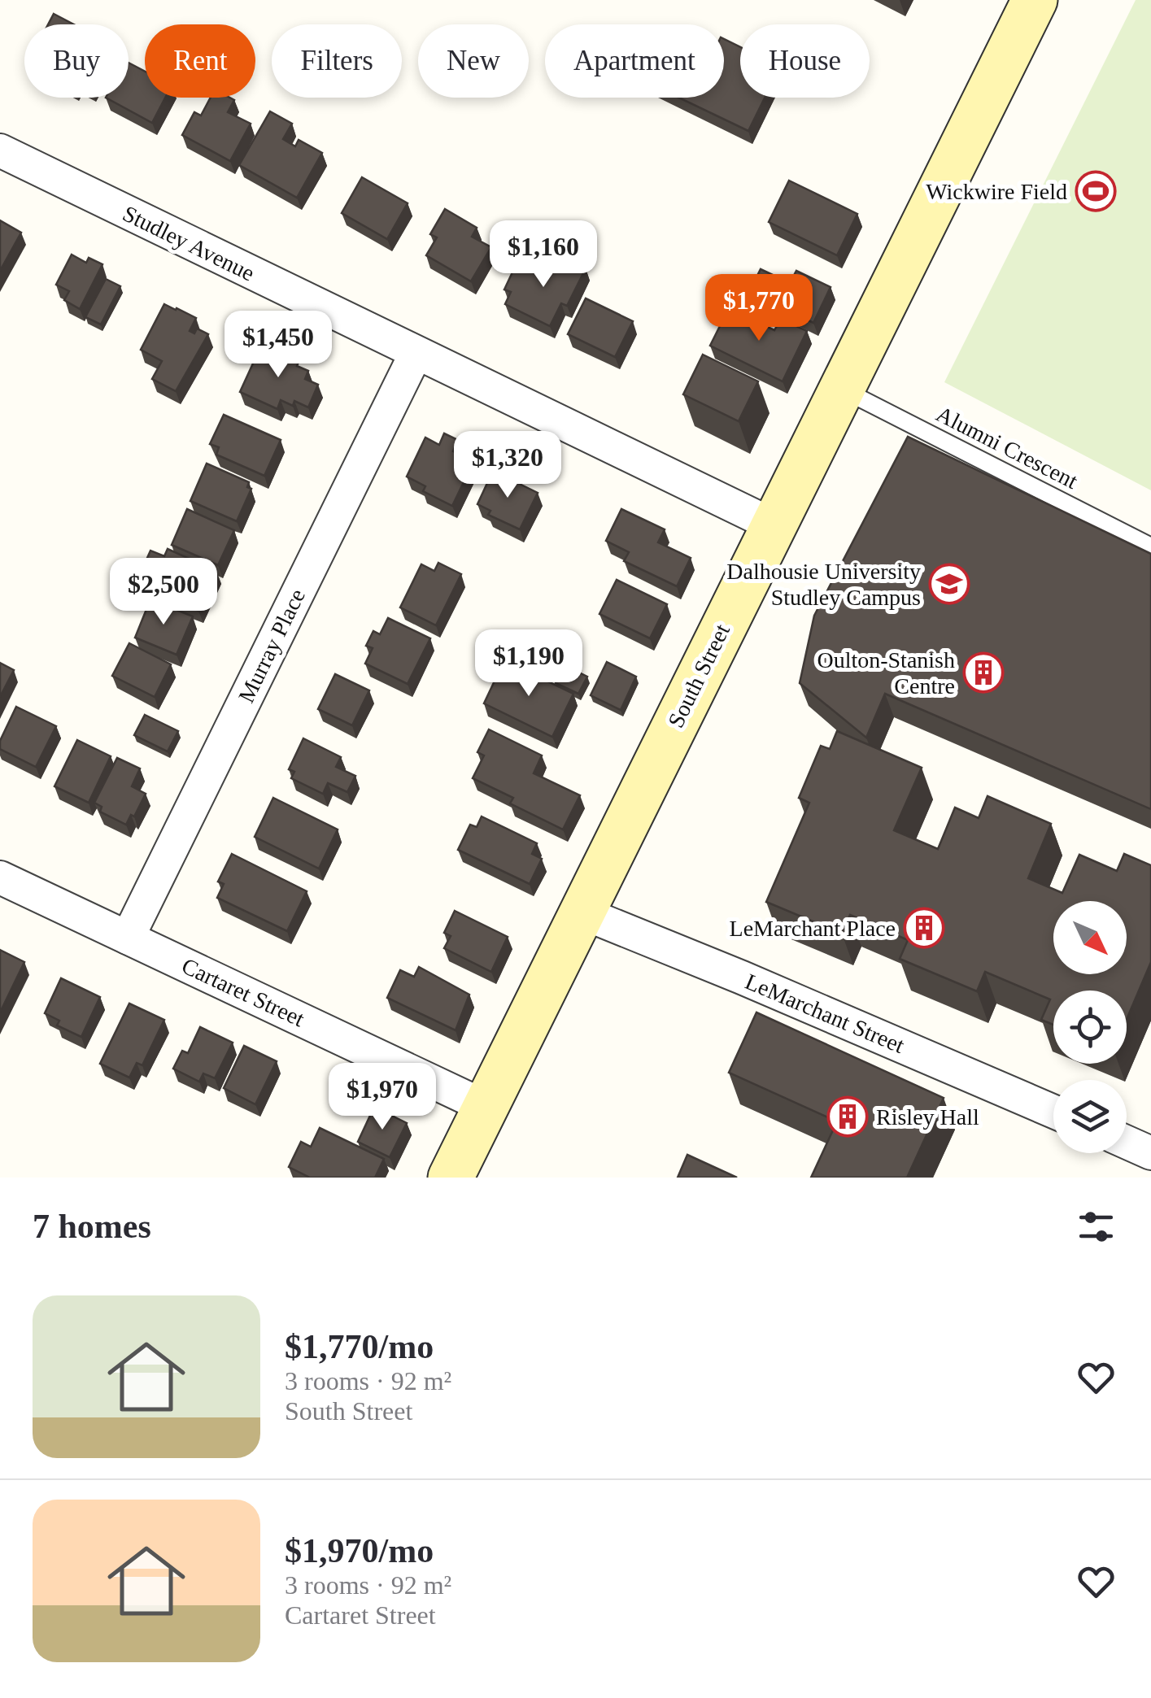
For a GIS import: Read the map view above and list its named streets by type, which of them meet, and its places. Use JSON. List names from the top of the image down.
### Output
{
  "streets": {
    "main road": ["South Street"],
    "street": [
      "Studley Avenue",
      "Murray Place",
      "Cartaret Street",
      "LeMarchant Street"
    ],
    "lane": ["Alumni Crescent"]
  },
  "crossings": [
    ["Studley Avenue", "Murray Place"],
    ["Studley Avenue", "South Street"],
    ["Alumni Crescent", "South Street"],
    ["Murray Place", "Cartaret Street"],
    ["South Street", "Cartaret Street"],
    ["South Street", "LeMarchant Street"]
  ],
  "places": {
    "sports": ["Wickwire Field"],
    "school or university": ["Dalhousie University Studley Campus"],
    "building": ["Oulton-Stanish Centre", "LeMarchant Place", "Risley Hall"]
  },
  "north": "bottom right",
  "page": {
    "chip": [
      "Buy",
      "Rent",
      "Filters",
      "New",
      "Apartment",
      "House"
    ],
    "price": [
      "$1,160",
      "$1,770",
      "$1,450",
      "$1,320",
      "$2,500",
      "$1,190",
      "$1,970"
    ],
    "heading": "7 homes",
    "list": [
      {
        "name": "$1,770/mo",
        "note": "3 rooms · 92 m² · South Street"
      },
      {
        "name": "$1,970/mo",
        "note": "3 rooms · 92 m² · Cartaret Street"
      }
    ]
  }
}
